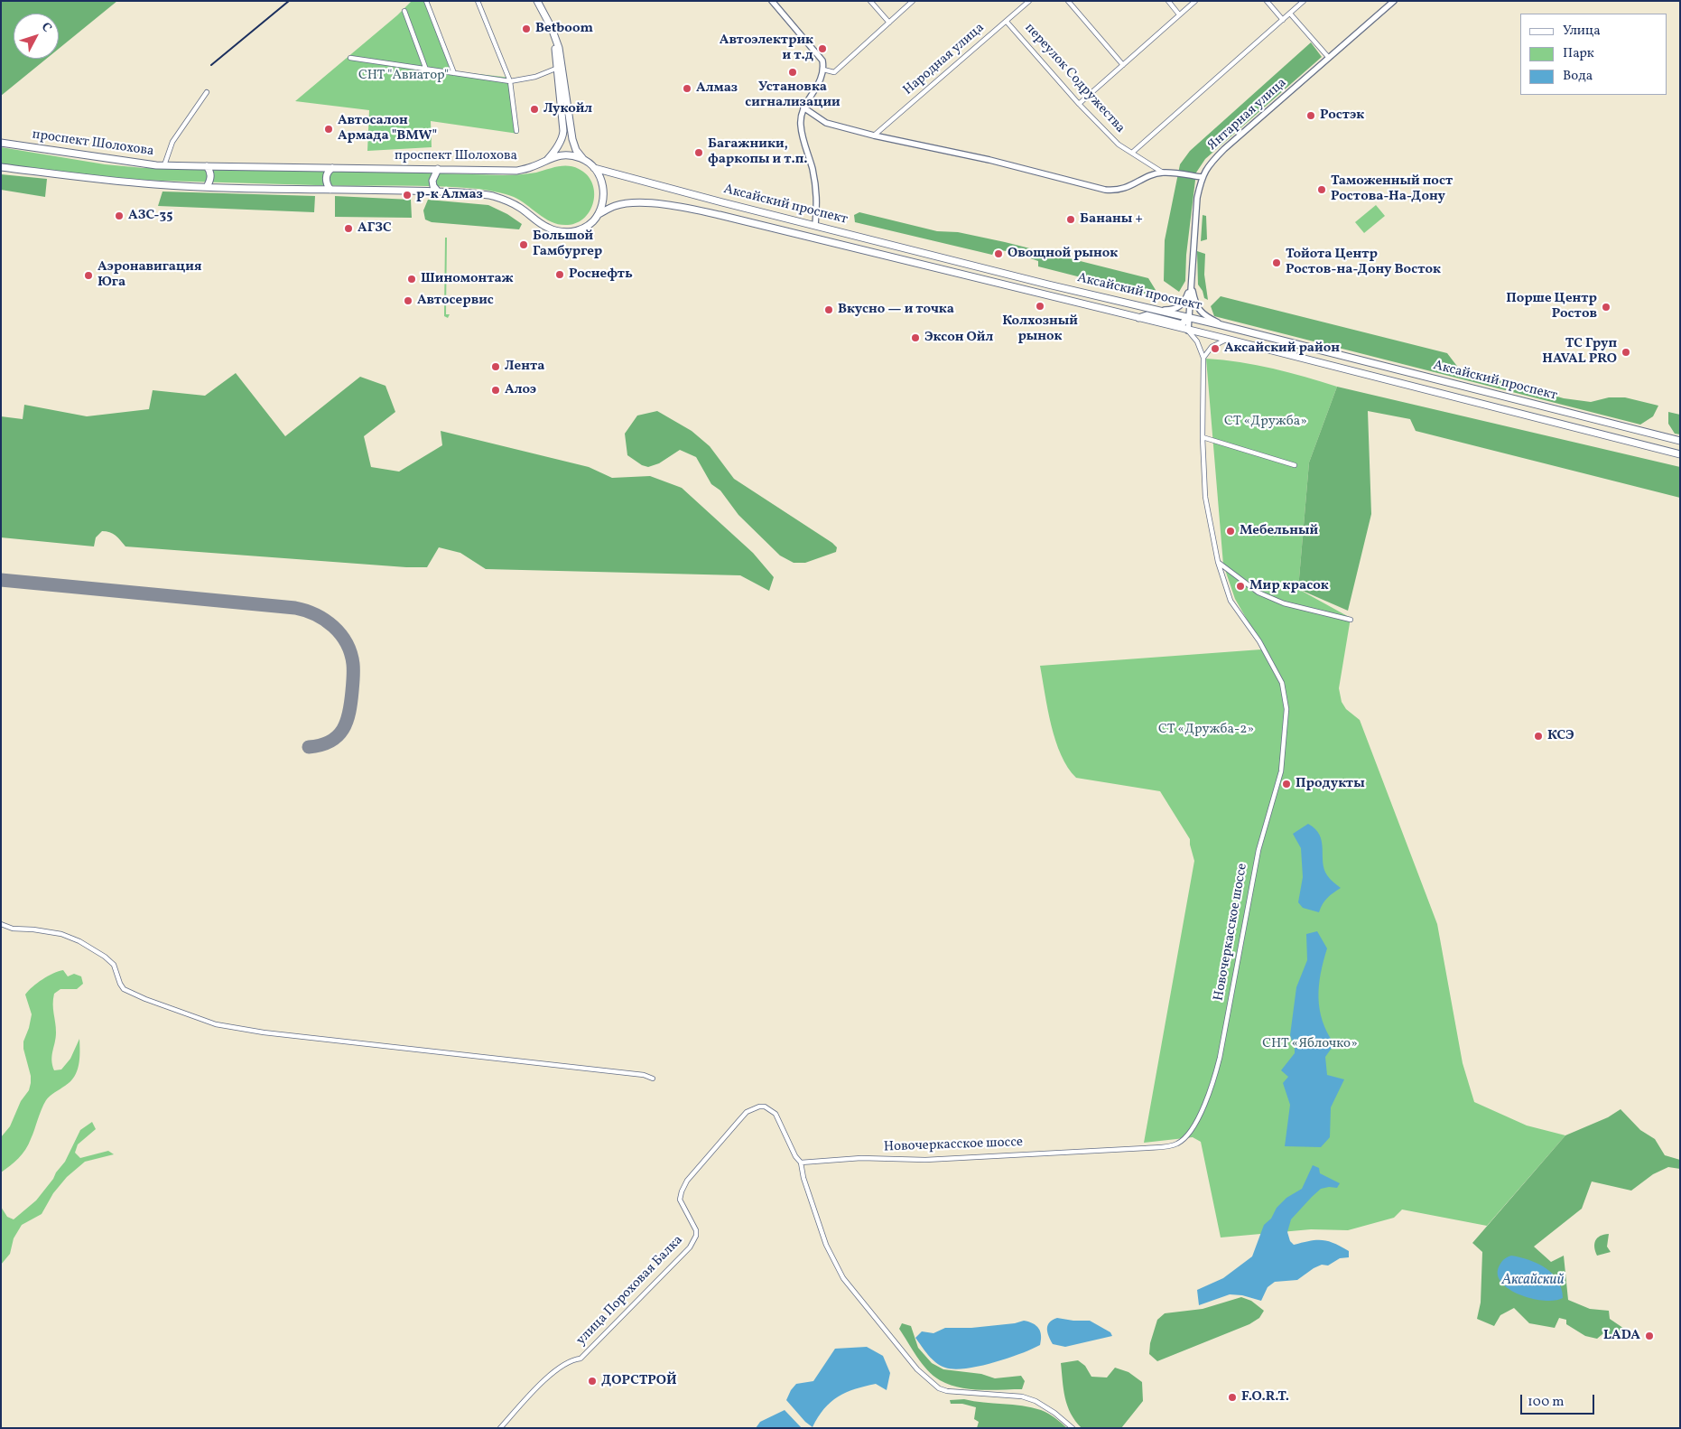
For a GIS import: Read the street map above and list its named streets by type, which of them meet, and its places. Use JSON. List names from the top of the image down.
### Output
{
  "streets": {
    "main road": ["проспект Шолохова", "Аксайский проспект"],
    "street": [
      "Народная улица",
      "переулок Содружества",
      "Янтарная улица",
      "Новочеркасское шоссе",
      "улица Пороховая Балка"
    ]
  },
  "crossings": [
    ["Народная улица", "переулок Содружества"],
    ["переулок Содружества", "Янтарная улица"],
    ["Янтарная улица", "Аксайский проспект"],
    ["Новочеркасское шоссе", "улица Пороховая Балка"]
  ],
  "water": ["Аксайский"],
  "parks": [
    "СНТ \"Авиатор\"",
    "СТ «Дружба»",
    "СТ «Дружба-2»",
    "СНТ «Яблочко»"
  ],
  "places": [
    "Betboom",
    "Автоэлектрик и т.д",
    "Установка сигнализации",
    "Алмаз",
    "Лукойл",
    "Ростэк",
    "Автосалон Армада \"BMW\"",
    "Багажники, фаркопы и т.п.",
    "Таможенный пост Ростова-На-Дону",
    "р-к Алмаз",
    "АЗС-35",
    "Бананы +",
    "АГЗС",
    "Большой Гамбургер",
    "Овощной рынок",
    "Тойота Центр Ростов-на-Дону Восток",
    "Роснефть",
    "Аэронавигация Юга",
    "Шиномонтаж",
    "Автосервис",
    "Колхозный рынок",
    "Порше Центр Ростов",
    "Вкусно — и точка",
    "Эксон Ойл",
    "Аксайский район",
    "ТС Груп HAVAL PRO",
    "Лента",
    "Алоэ",
    "Мебельный",
    "Мир красок",
    "КСЭ",
    "Продукты",
    "LADA",
    "ДОРСТРОЙ",
    "F.O.R.T."
  ],
  "legend": ["Улица", "Парк", "Вода"],
  "scale_bar": "100 m",
  "north": "top right"
}
